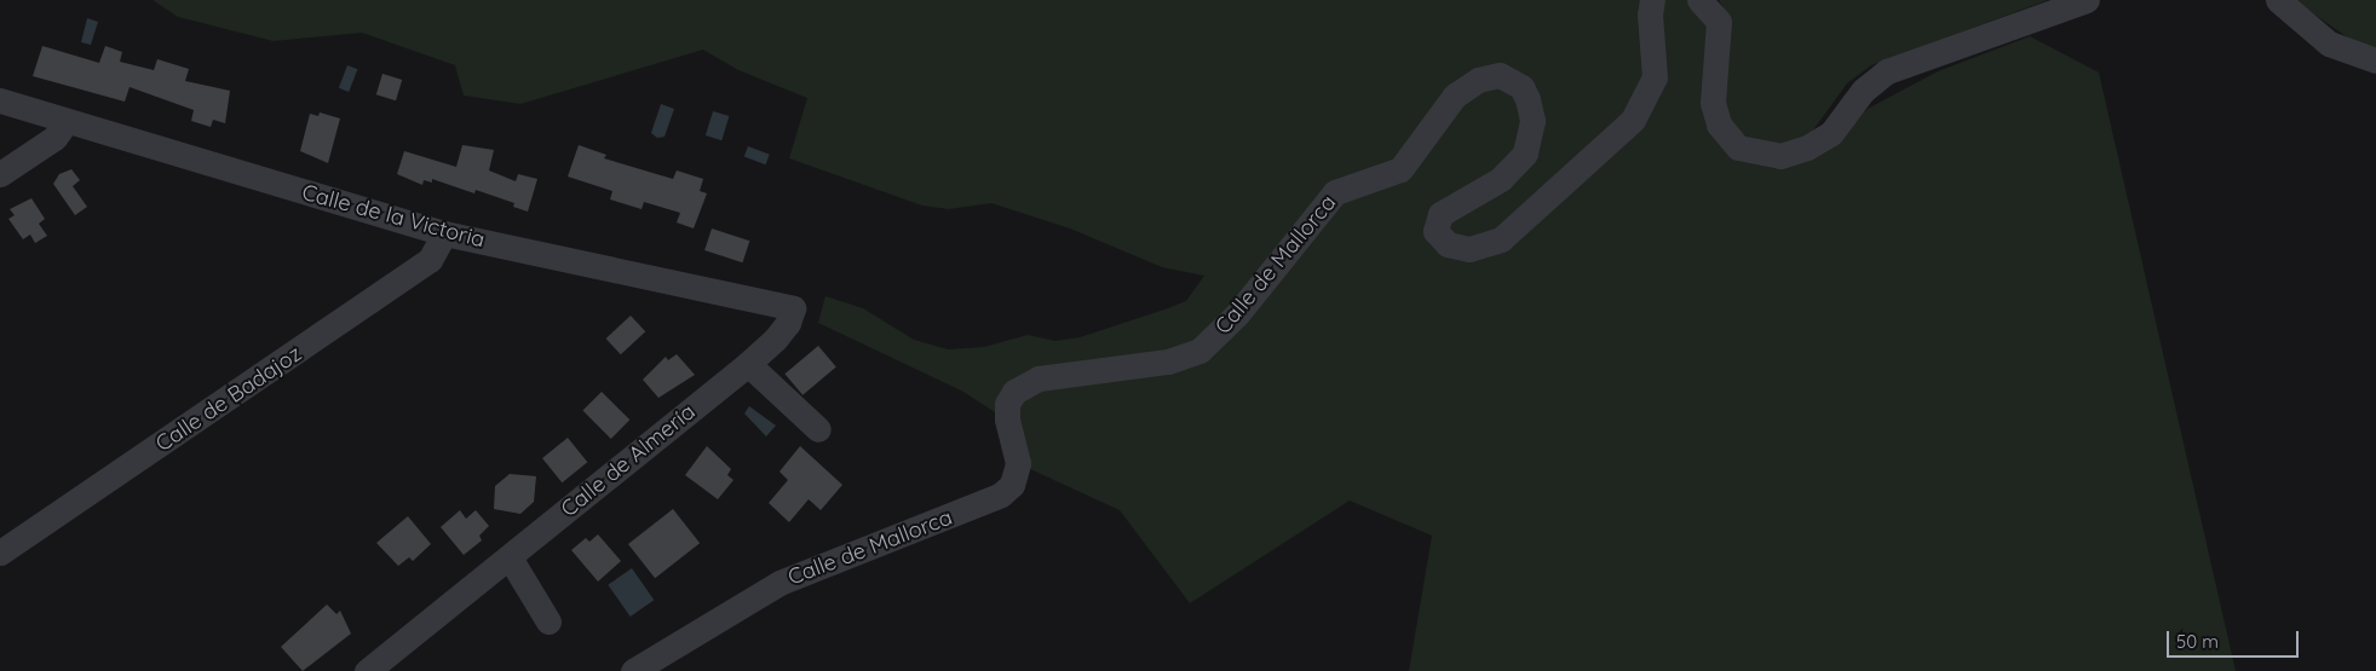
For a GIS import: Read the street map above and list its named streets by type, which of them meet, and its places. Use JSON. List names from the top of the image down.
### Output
{
  "streets": {
    "street": [
      "Calle de la Victoria",
      "Calle de Mallorca",
      "Calle de Badajoz",
      "Calle de Almería"
    ]
  },
  "crossings": [
    ["Calle de la Victoria", "Calle de Badajoz"],
    ["Calle de la Victoria", "Calle de Almería"]
  ],
  "scale_bar": "50 m"
}
